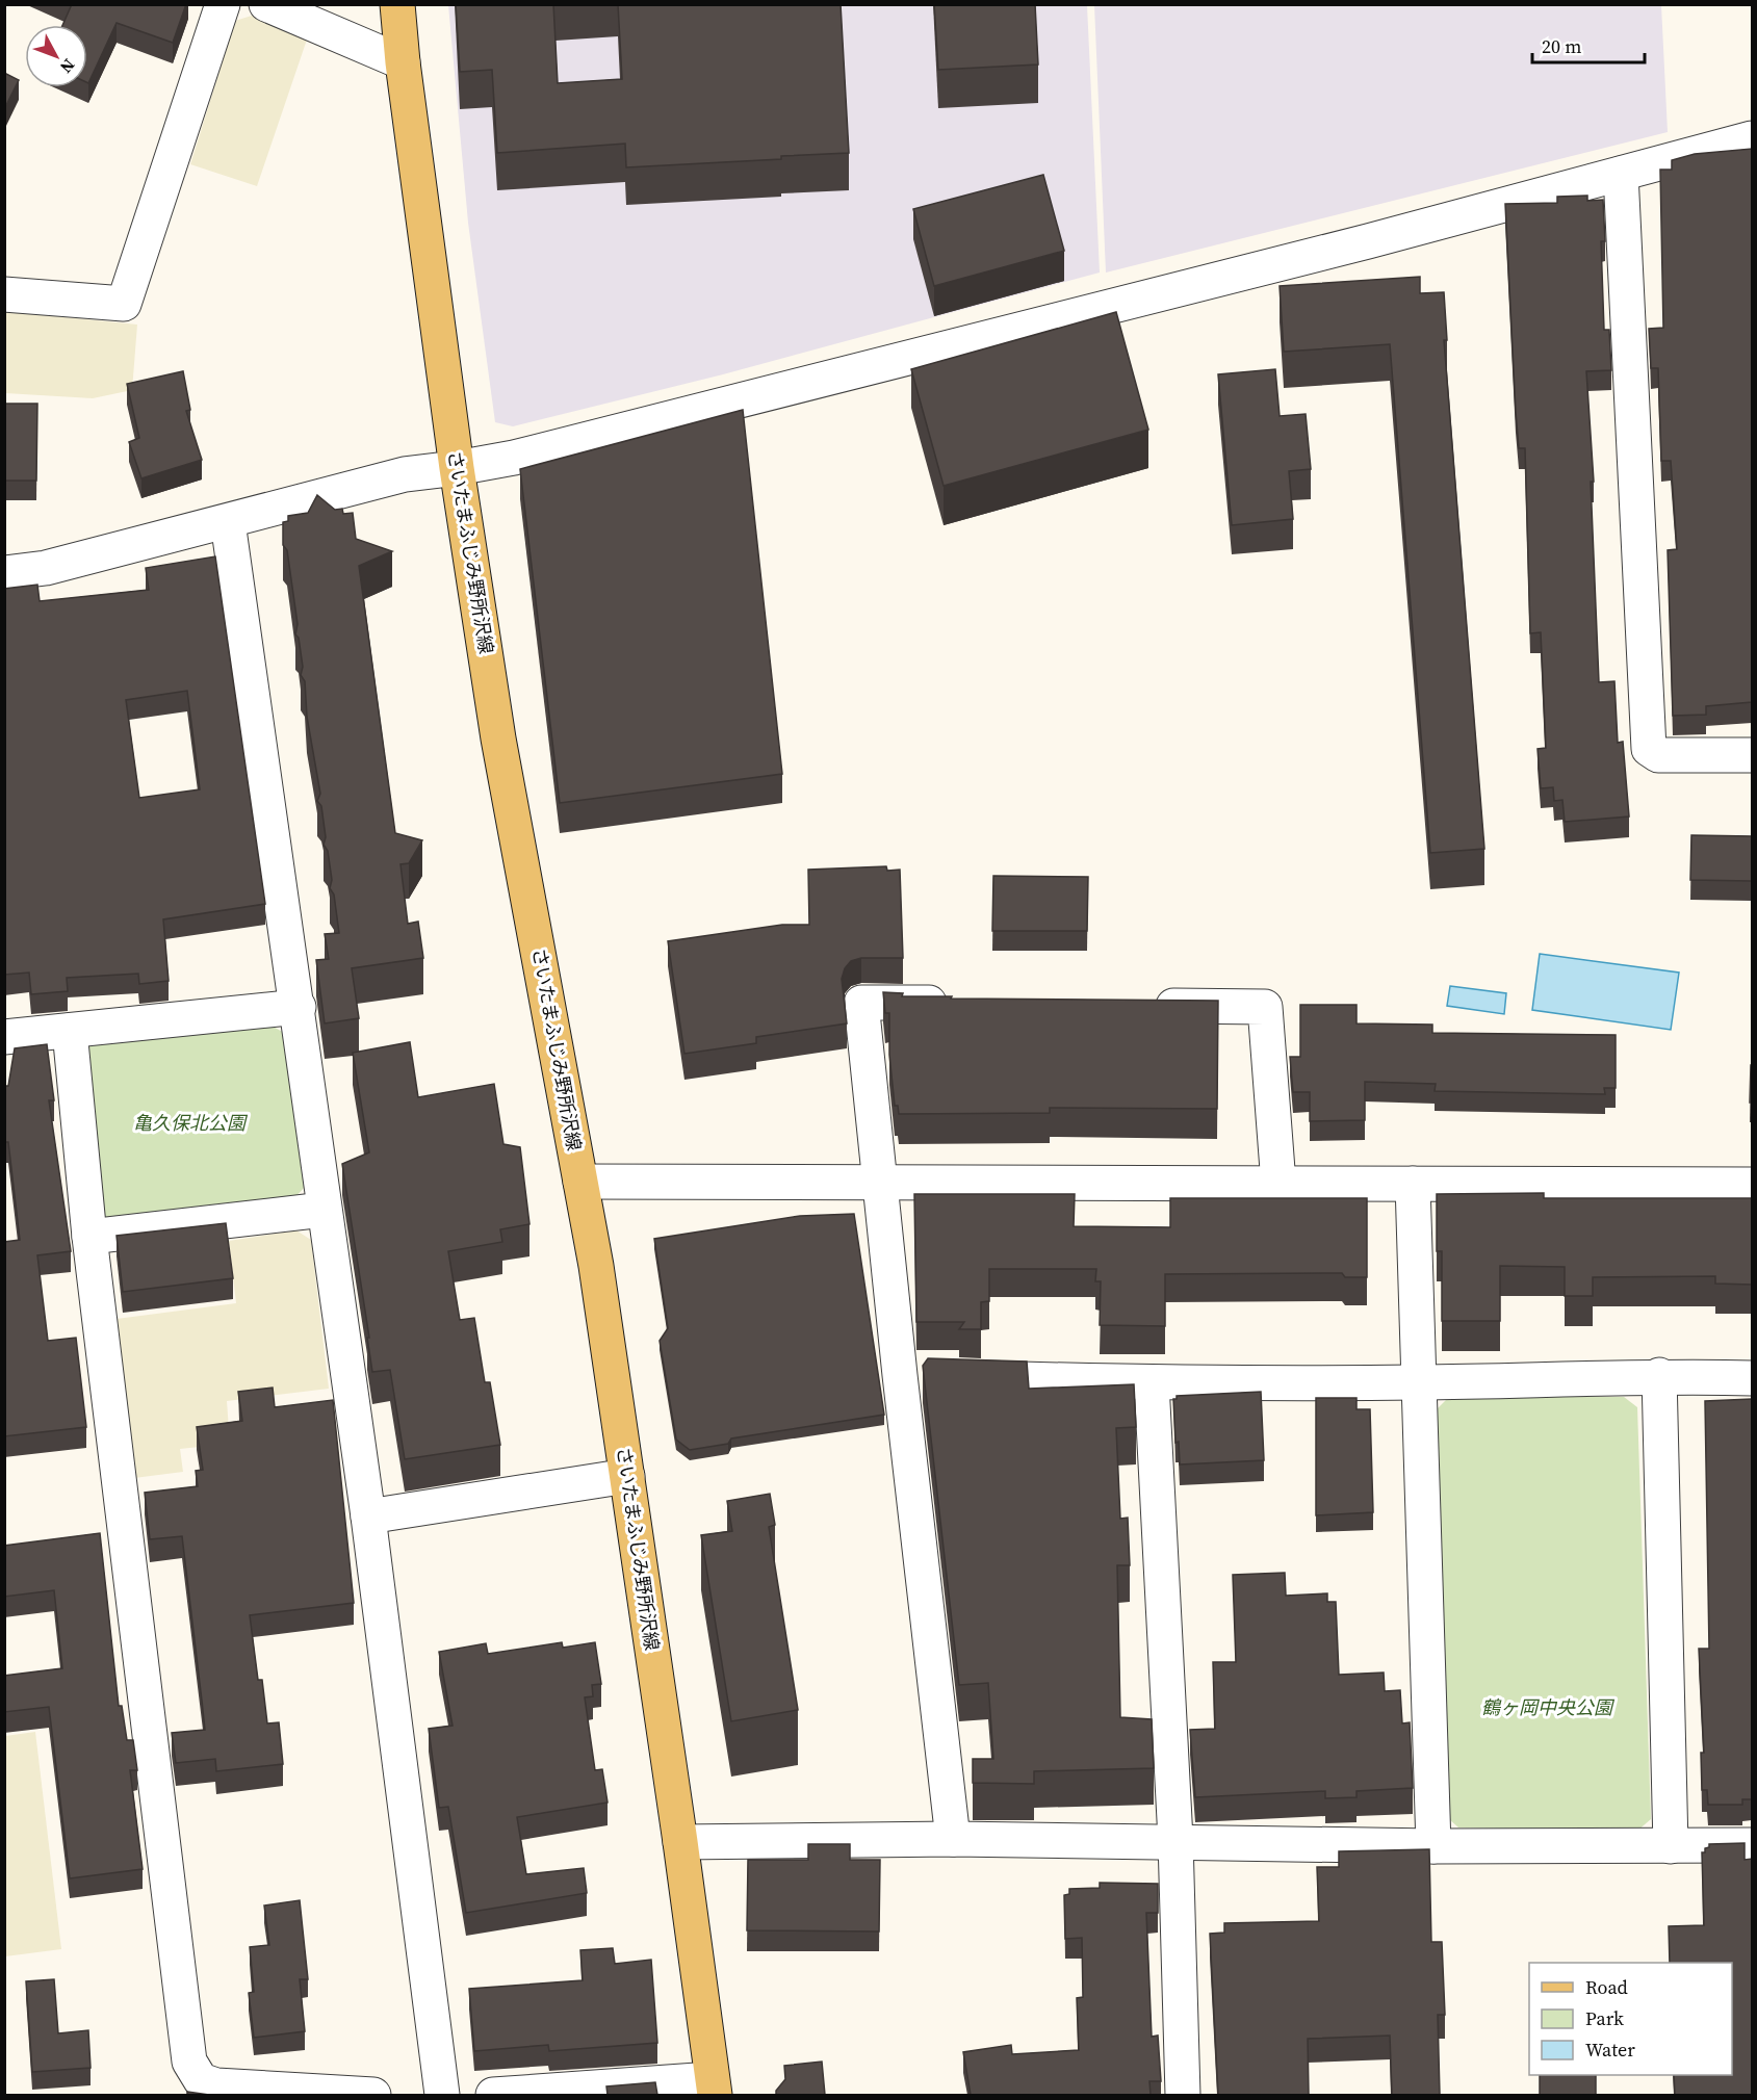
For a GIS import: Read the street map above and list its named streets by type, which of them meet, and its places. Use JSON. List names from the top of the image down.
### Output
{
  "streets": {
    "main road": ["さいたまふじみ野所沢線"]
  },
  "parks": ["亀久保北公園", "鶴ヶ岡中央公園"],
  "legend": ["Road", "Park", "Water"],
  "scale_bar": "20 m",
  "north": "bottom right"
}
